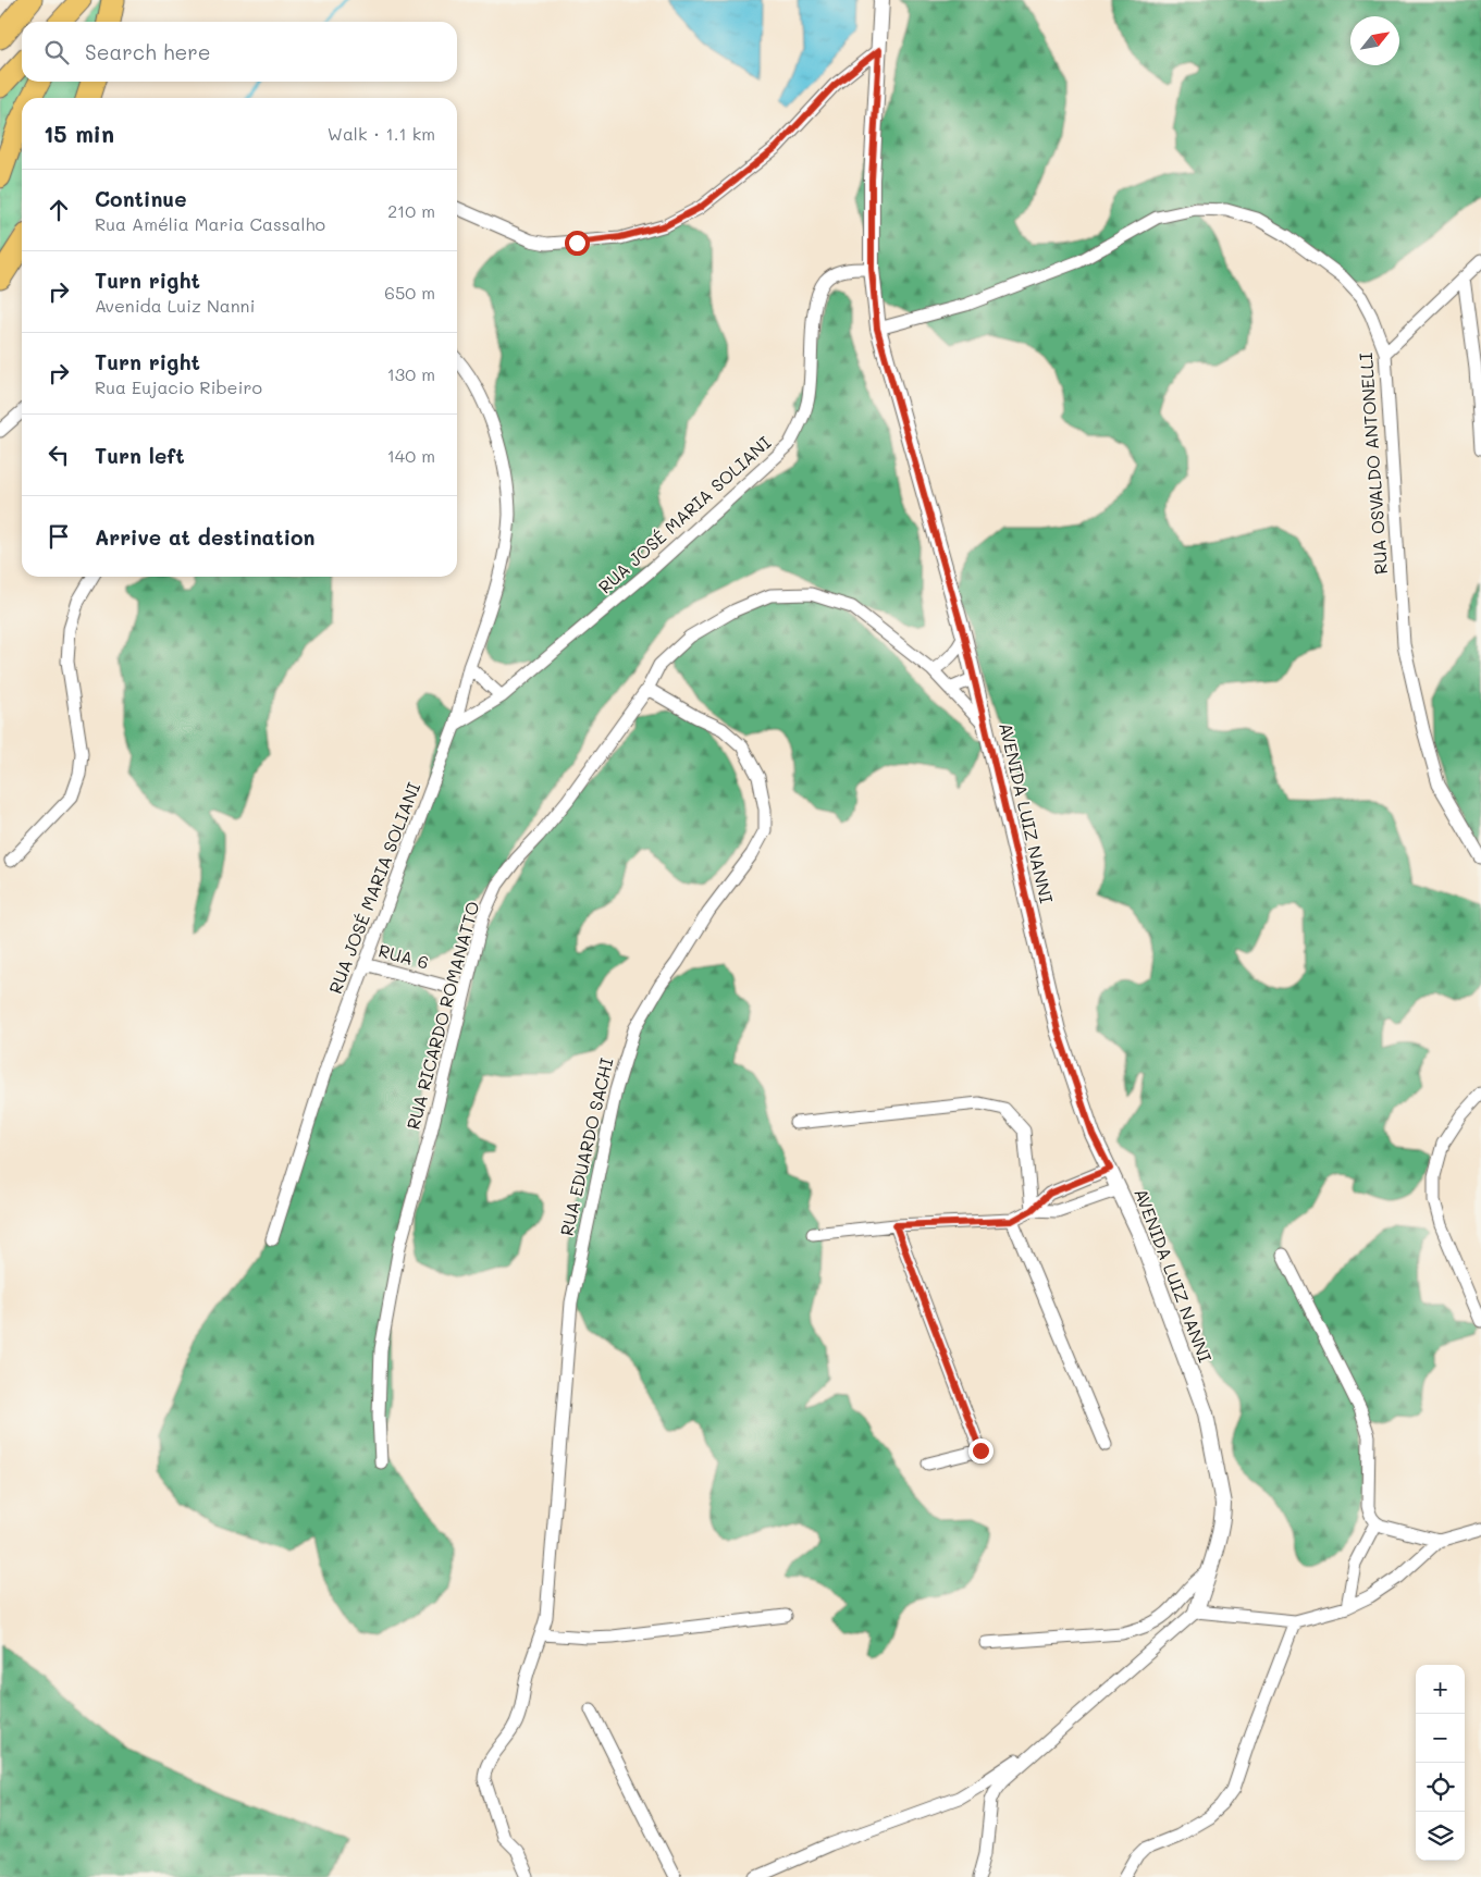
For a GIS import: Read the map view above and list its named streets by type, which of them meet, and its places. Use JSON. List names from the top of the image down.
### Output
{
  "streets": {
    "street": [
      "RUA OSVALDO ANTONELLI",
      "RUA JOSÉ MARIA SOLIANI",
      "AVENIDA LUIZ NANNI",
      "RUA 6",
      "RUA RICARDO ROMANATTO",
      "RUA EDUARDO SACHI"
    ]
  },
  "crossings": [
    ["RUA OSVALDO ANTONELLI", "AVENIDA LUIZ NANNI"],
    ["RUA JOSÉ MARIA SOLIANI", "AVENIDA LUIZ NANNI"],
    ["RUA JOSÉ MARIA SOLIANI", "RUA 6"],
    ["AVENIDA LUIZ NANNI", "RUA RICARDO ROMANATTO"],
    ["RUA 6", "RUA RICARDO ROMANATTO"],
    ["RUA RICARDO ROMANATTO", "RUA EDUARDO SACHI"]
  ],
  "north": "top right",
  "page": {
    "search": "Search here",
    "heading": ["15 min", "Walk · 1.1 km"],
    "list": [
      ["Continue", "Rua Amélia Maria Cassalho", "210 m"],
      ["Turn right", "Avenida Luiz Nanni", "650 m"],
      ["Turn right", "Rua Eujacio Ribeiro", "130 m"],
      ["Turn left", "140 m"],
      "Arrive at destination"
    ],
    "map_buttons": ["+", "−"]
  }
}
